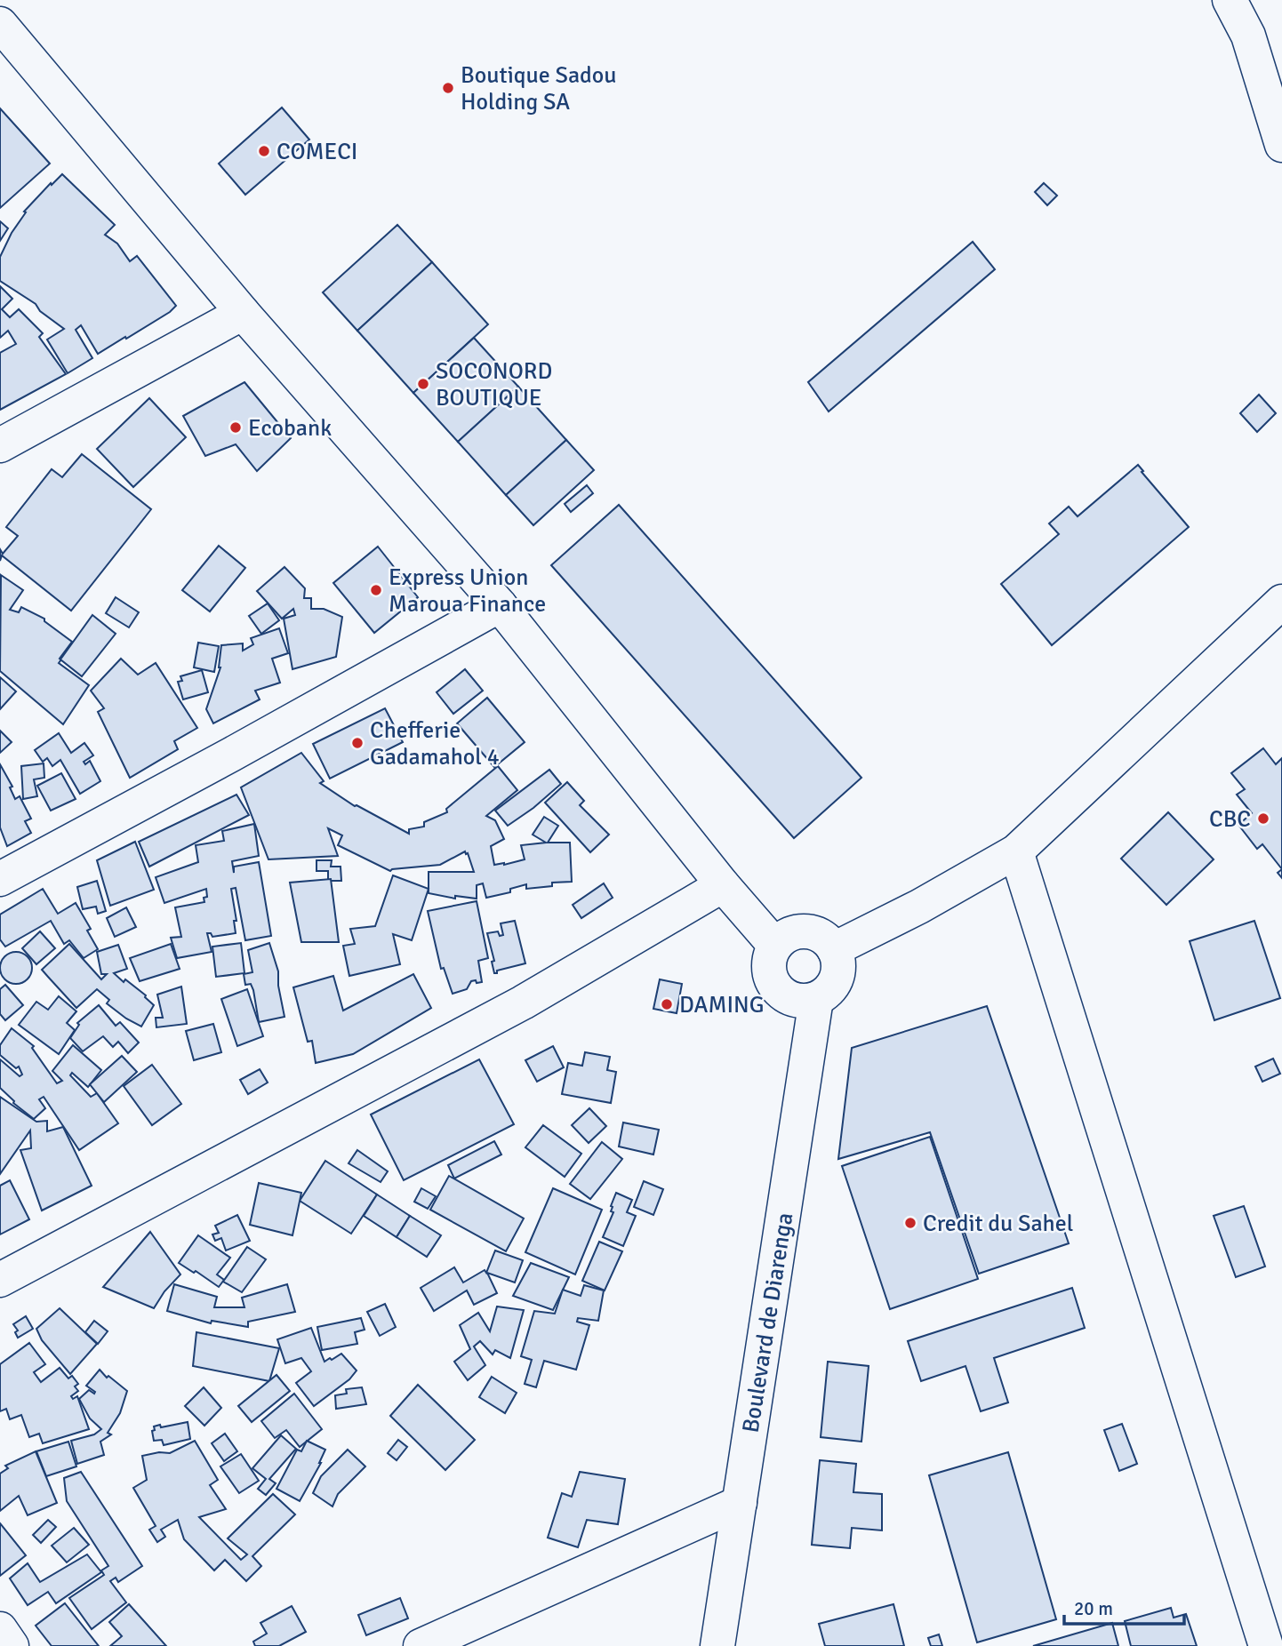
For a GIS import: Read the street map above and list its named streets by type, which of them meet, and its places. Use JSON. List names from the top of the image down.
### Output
{
  "streets": {
    "main road": ["Boulevard de Diarenga"]
  },
  "places": [
    "Boutique Sadou Holding SA",
    "COMECI",
    "SOCONORD BOUTIQUE",
    "Ecobank",
    "Express Union Maroua Finance",
    "Chefferie Gadamahol 4",
    "CBC",
    "DAMING",
    "Credit du Sahel"
  ],
  "scale_bar": "20 m"
}
